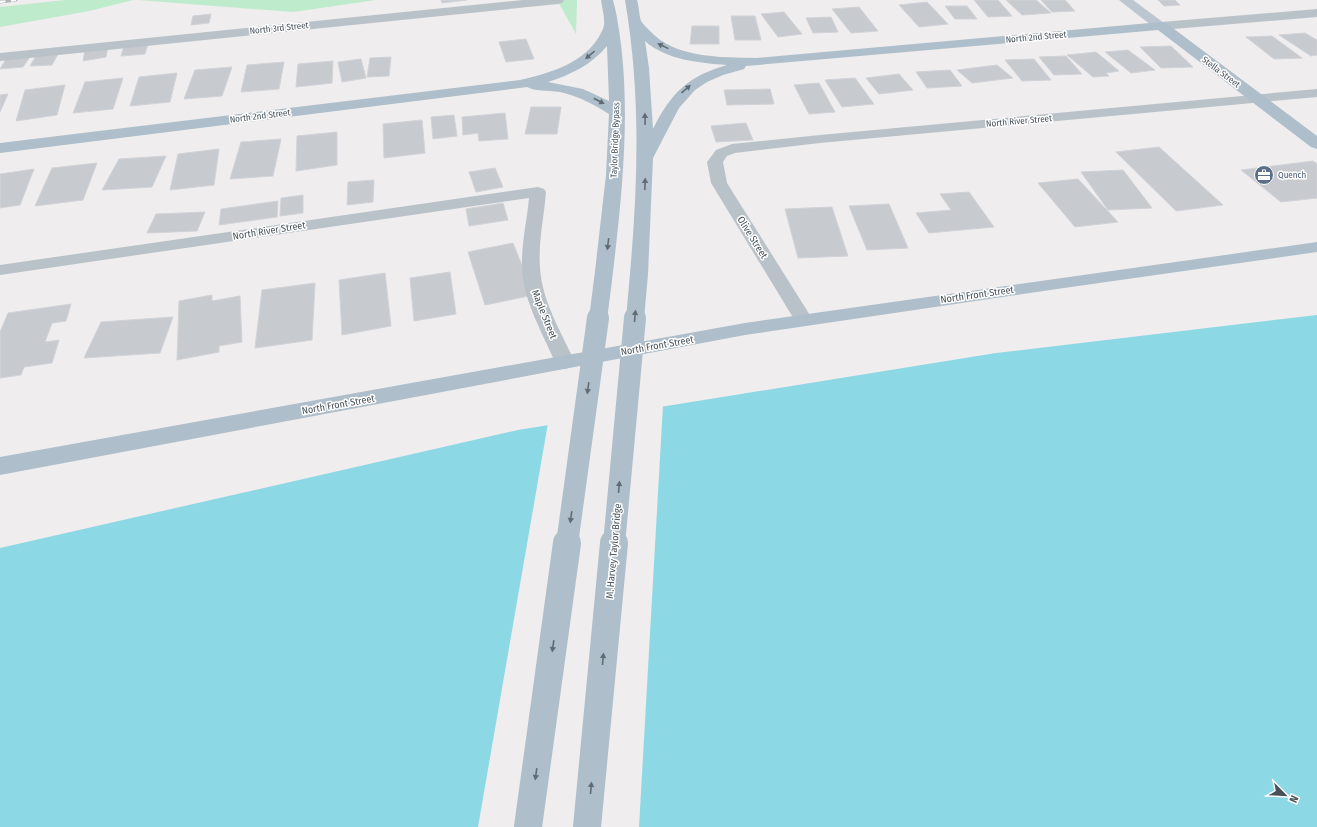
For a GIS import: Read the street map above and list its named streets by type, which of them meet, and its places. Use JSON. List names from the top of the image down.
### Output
{
  "streets": {
    "main road": [
      "North 2nd Street",
      "Stella Street",
      "Taylor Bridge Bypass",
      "North Front Street",
      "M. Harvey Taylor Bridge"
    ],
    "lane": [
      "North 3rd Street",
      "North River Street",
      "Olive Street",
      "Maple Street"
    ]
  },
  "crossings": [
    ["North 2nd Street", "Stella Street"],
    ["Stella Street", "North River Street"],
    ["North River Street", "Olive Street"],
    ["North River Street", "Maple Street"],
    ["Olive Street", "North Front Street"],
    ["North Front Street", "Maple Street"]
  ],
  "one_way": ["Taylor Bridge Bypass", "M. Harvey Taylor Bridge"],
  "places": {
    "office": ["Quench"]
  },
  "north": "bottom right"
}
